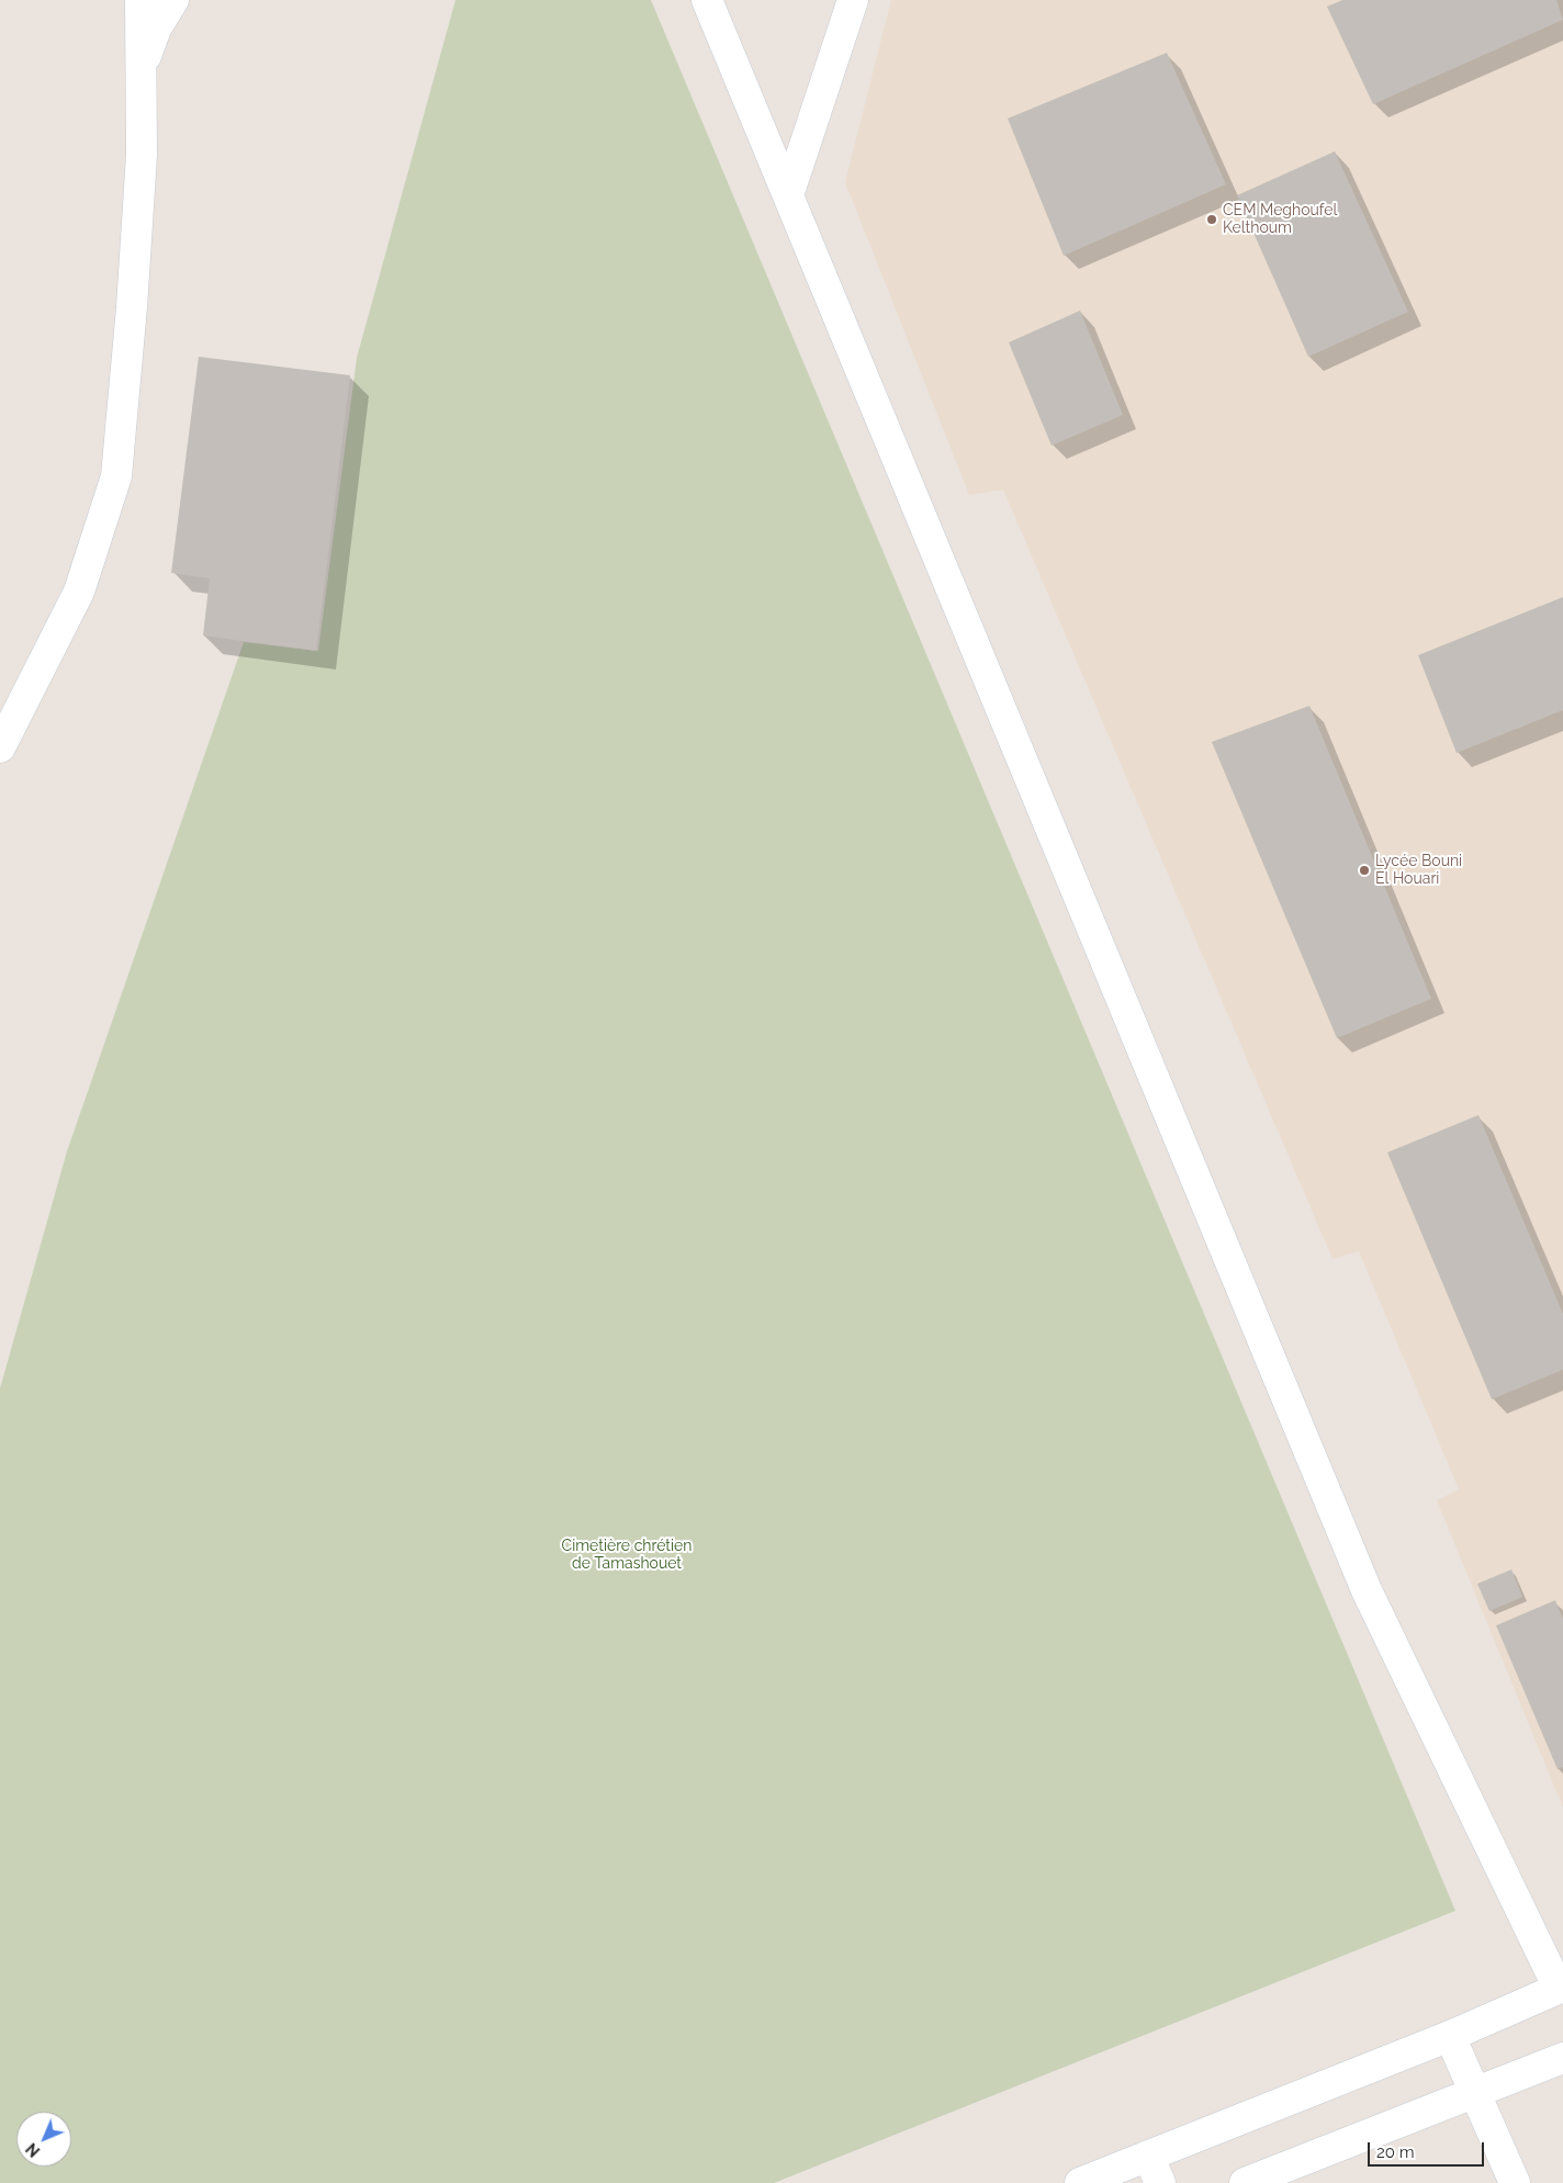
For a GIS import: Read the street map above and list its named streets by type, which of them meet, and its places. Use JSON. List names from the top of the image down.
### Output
{
  "parks": ["Cimetière chrétien de Tamashouet"],
  "places": ["CEM Meghoufel Kelthoum", "Lycée Bouni El Houari"],
  "scale_bar": "20 m",
  "north": "bottom left"
}
